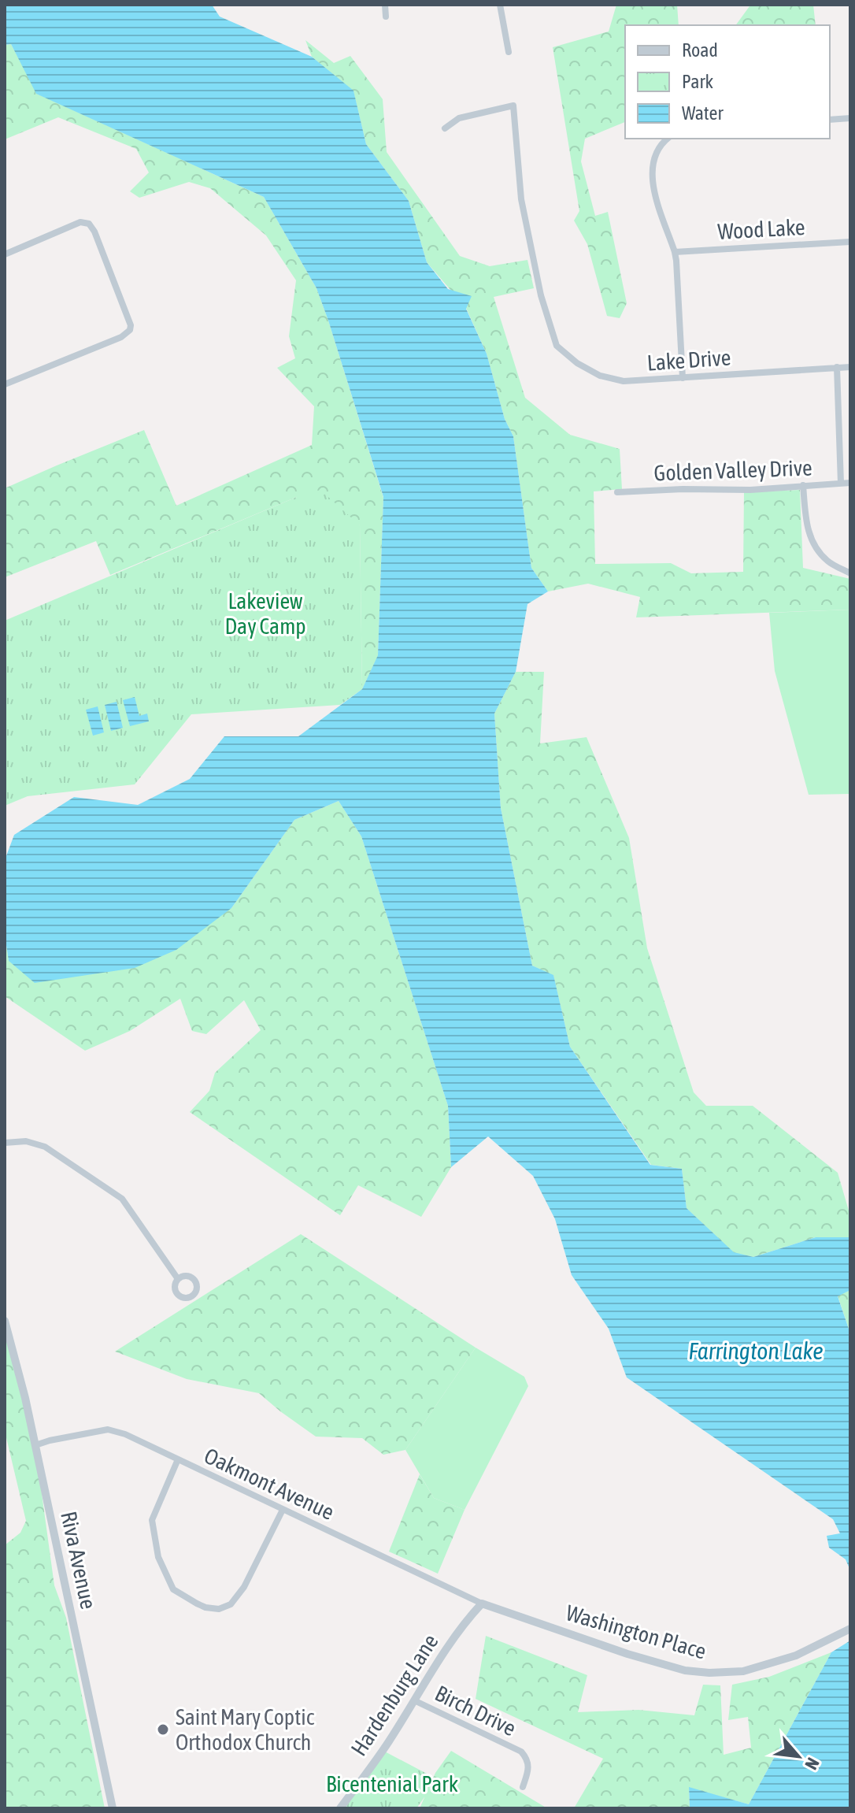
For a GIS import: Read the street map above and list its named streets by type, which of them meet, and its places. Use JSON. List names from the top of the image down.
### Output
{
  "streets": {
    "street": [
      "Wood Lake",
      "Lake Drive",
      "Golden Valley Drive",
      "Oakmont Avenue",
      "Riva Avenue",
      "Washington Place",
      "Hardenburg Lane",
      "Birch Drive"
    ]
  },
  "crossings": [
    ["Oakmont Avenue", "Riva Avenue"],
    ["Oakmont Avenue", "Washington Place"],
    ["Oakmont Avenue", "Hardenburg Lane"],
    ["Washington Place", "Hardenburg Lane"],
    ["Hardenburg Lane", "Birch Drive"]
  ],
  "water": ["Farrington Lake"],
  "parks": ["Lakeview Day Camp", "Bicentenial Park"],
  "places": ["Saint Mary Coptic Orthodox Church"],
  "legend": ["Road", "Park", "Water"],
  "north": "bottom right"
}
